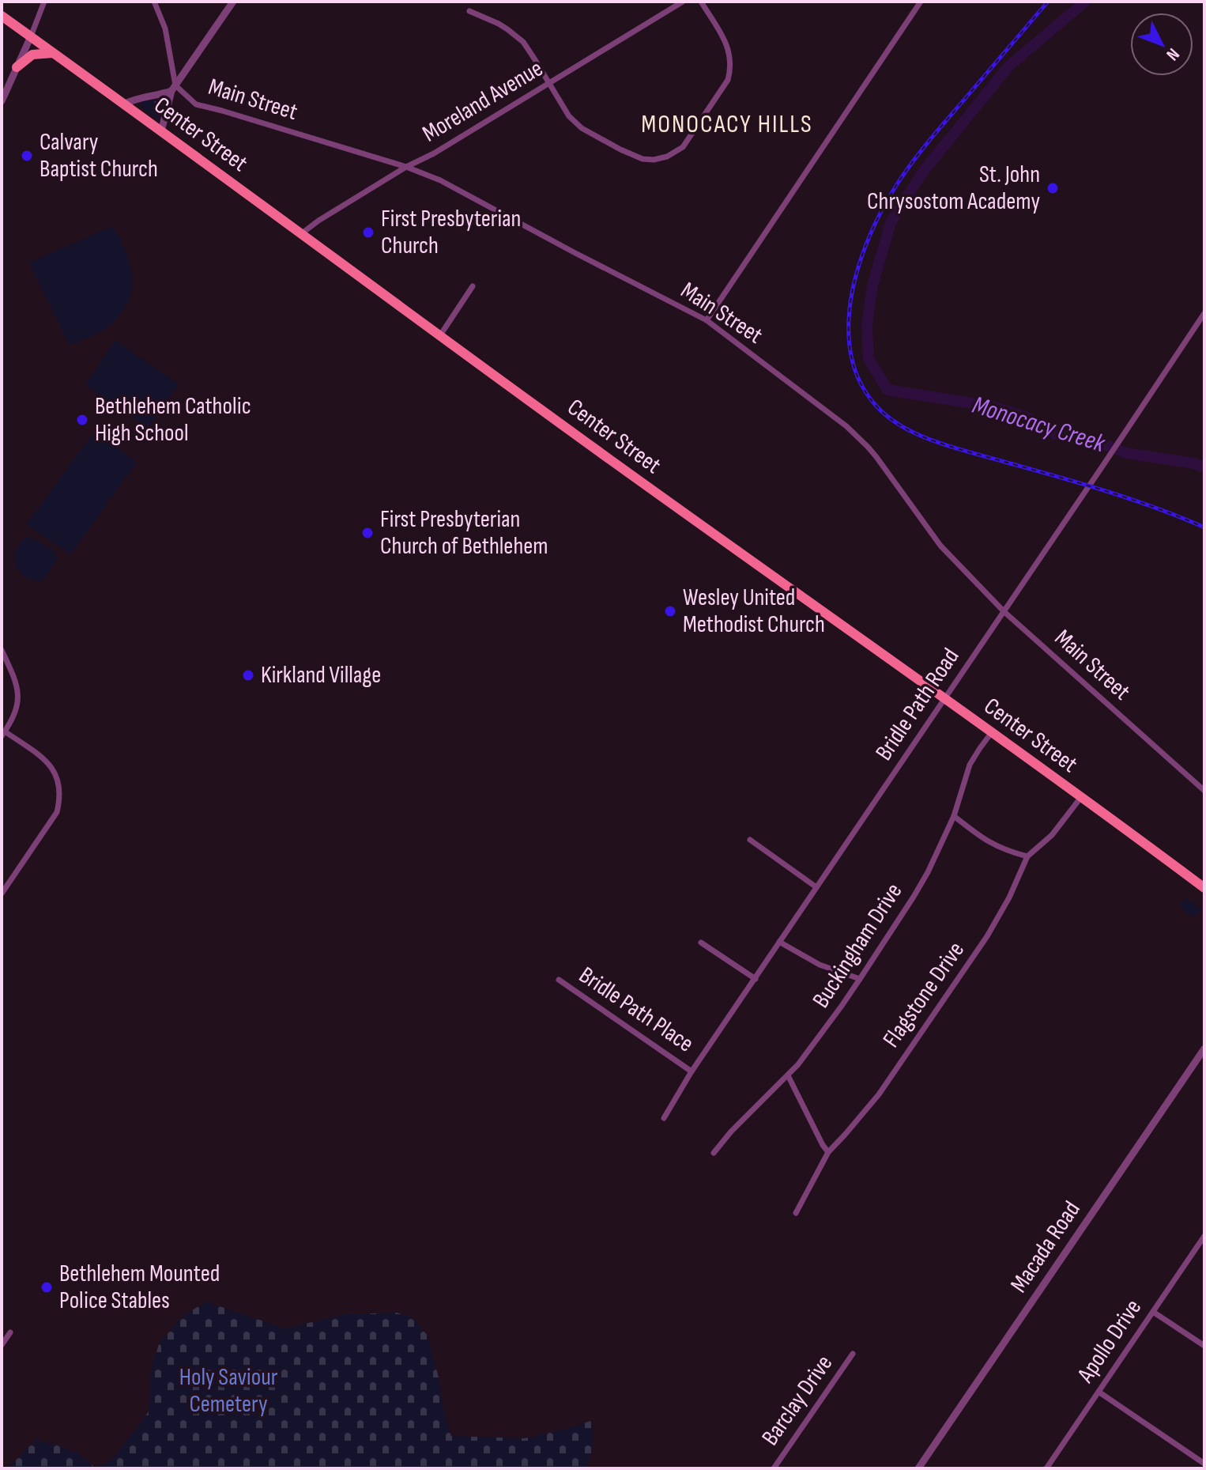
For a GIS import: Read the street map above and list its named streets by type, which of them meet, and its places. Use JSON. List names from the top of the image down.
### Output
{
  "streets": {
    "main road": ["Center Street"],
    "street": [
      "Main Street",
      "Moreland Avenue",
      "Bridle Path Road",
      "Buckingham Drive",
      "Flagstone Drive",
      "Bridle Path Place",
      "Macada Road",
      "Apollo Drive",
      "Barclay Drive"
    ]
  },
  "crossings": [
    ["Main Street", "Moreland Avenue"],
    ["Main Street", "Bridle Path Road"],
    ["Moreland Avenue", "Center Street"],
    ["Center Street", "Bridle Path Road"],
    ["Center Street", "Buckingham Drive"],
    ["Center Street", "Flagstone Drive"],
    ["Bridle Path Road", "Bridle Path Place"]
  ],
  "districts": ["MONOCACY HILLS"],
  "water": ["Monocacy Creek"],
  "parks": ["Holy Saviour Cemetery"],
  "places": [
    "Calvary Baptist Church",
    "St. John Chrysostom Academy",
    "First Presbyterian Church",
    "Bethlehem Catholic High School",
    "First Presbyterian Church of Bethlehem",
    "Wesley United Methodist Church",
    "Kirkland Village",
    "Bethlehem Mounted Police Stables"
  ],
  "north": "bottom right"
}
